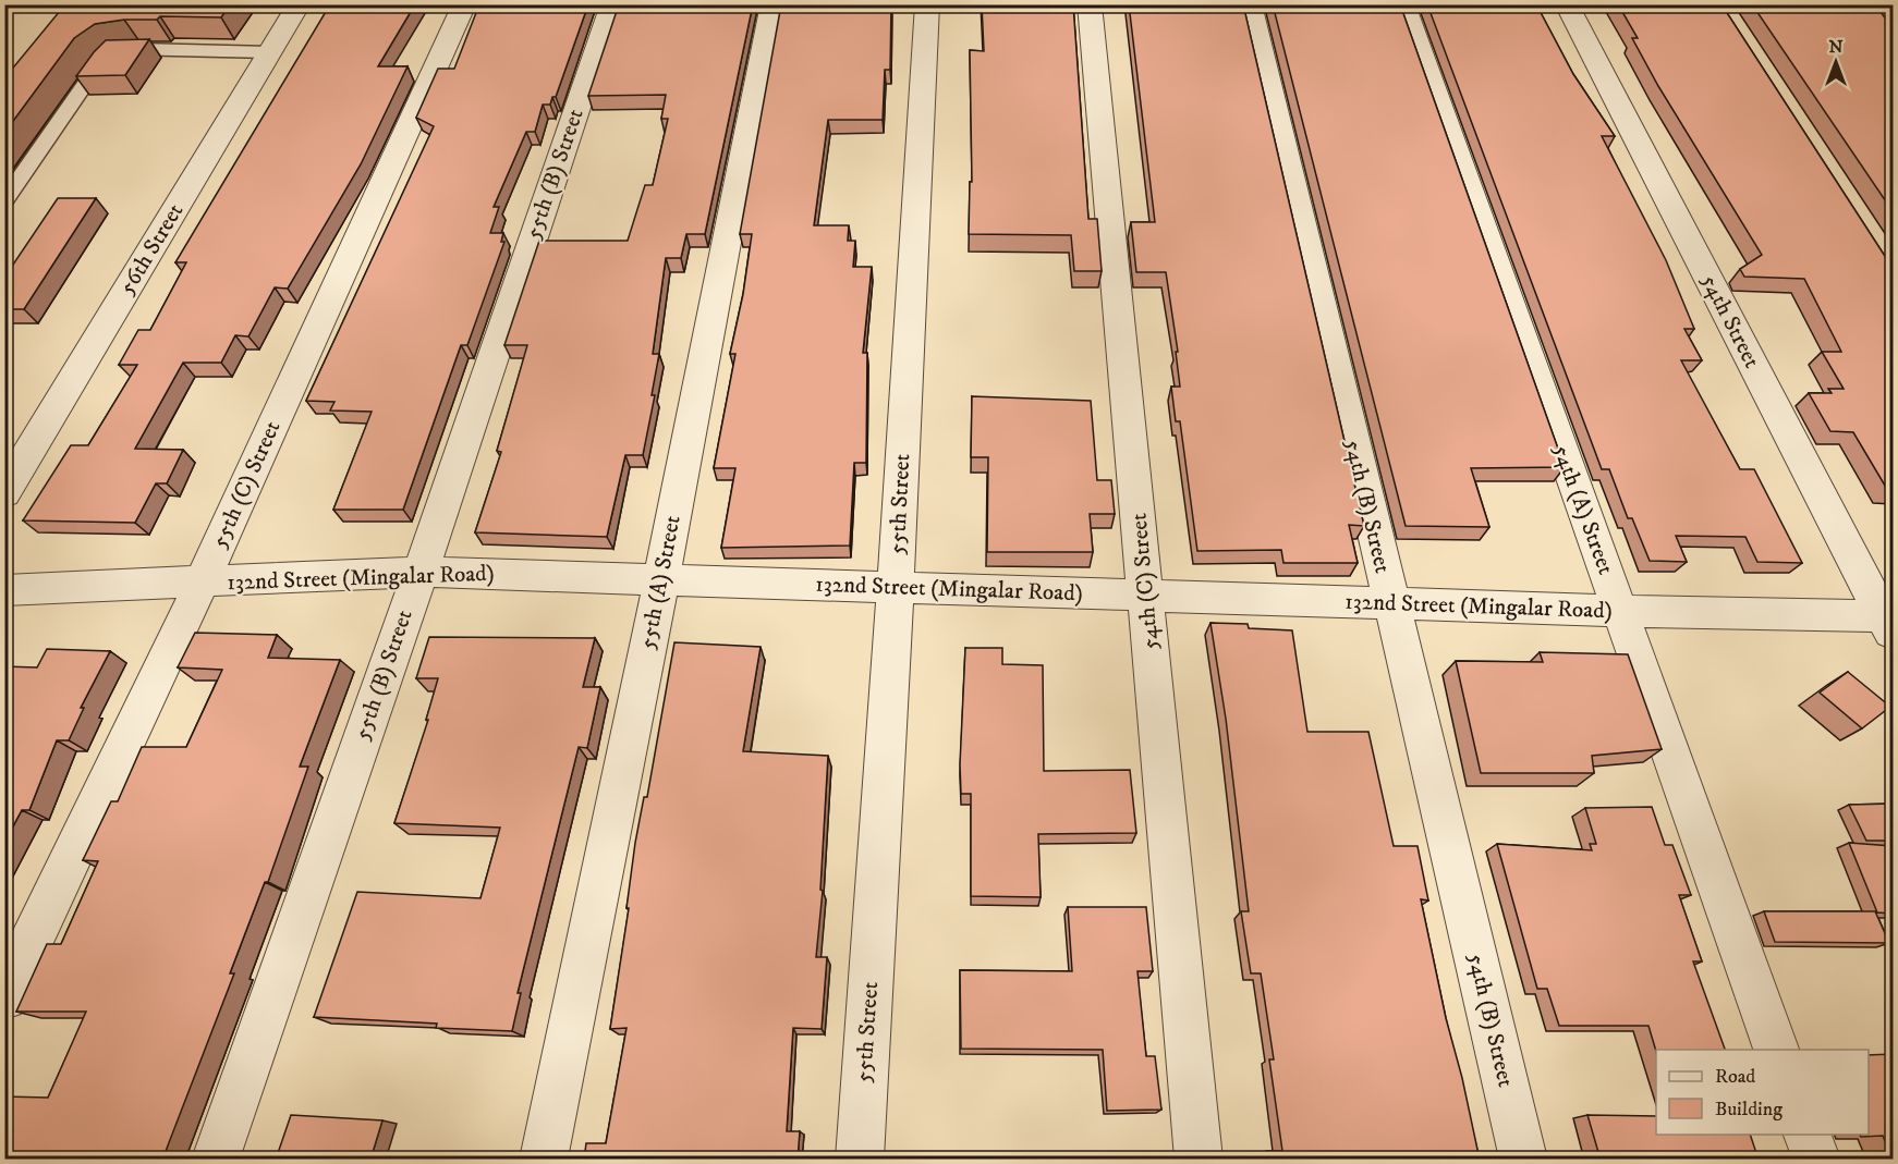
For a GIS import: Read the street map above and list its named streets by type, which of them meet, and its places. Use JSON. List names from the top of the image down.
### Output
{
  "streets": {
    "street": [
      "55th (B) Street",
      "56th Street",
      "54th Street",
      "55th (C) Street",
      "55th Street",
      "54th (B) Street",
      "54th (A) Street",
      "132nd Street (Mingalar Road)",
      "54th (C) Street",
      "55th (A) Street"
    ]
  },
  "crossings": [
    ["55th (B) Street", "132nd Street (Mingalar Road)"],
    ["54th Street", "132nd Street (Mingalar Road)"],
    ["55th (C) Street", "132nd Street (Mingalar Road)"],
    ["55th Street", "132nd Street (Mingalar Road)"],
    ["54th (B) Street", "132nd Street (Mingalar Road)"],
    ["54th (A) Street", "132nd Street (Mingalar Road)"],
    ["132nd Street (Mingalar Road)", "54th (C) Street"],
    ["132nd Street (Mingalar Road)", "55th (A) Street"]
  ],
  "legend": ["Road", "Building"],
  "north": "top"
}
